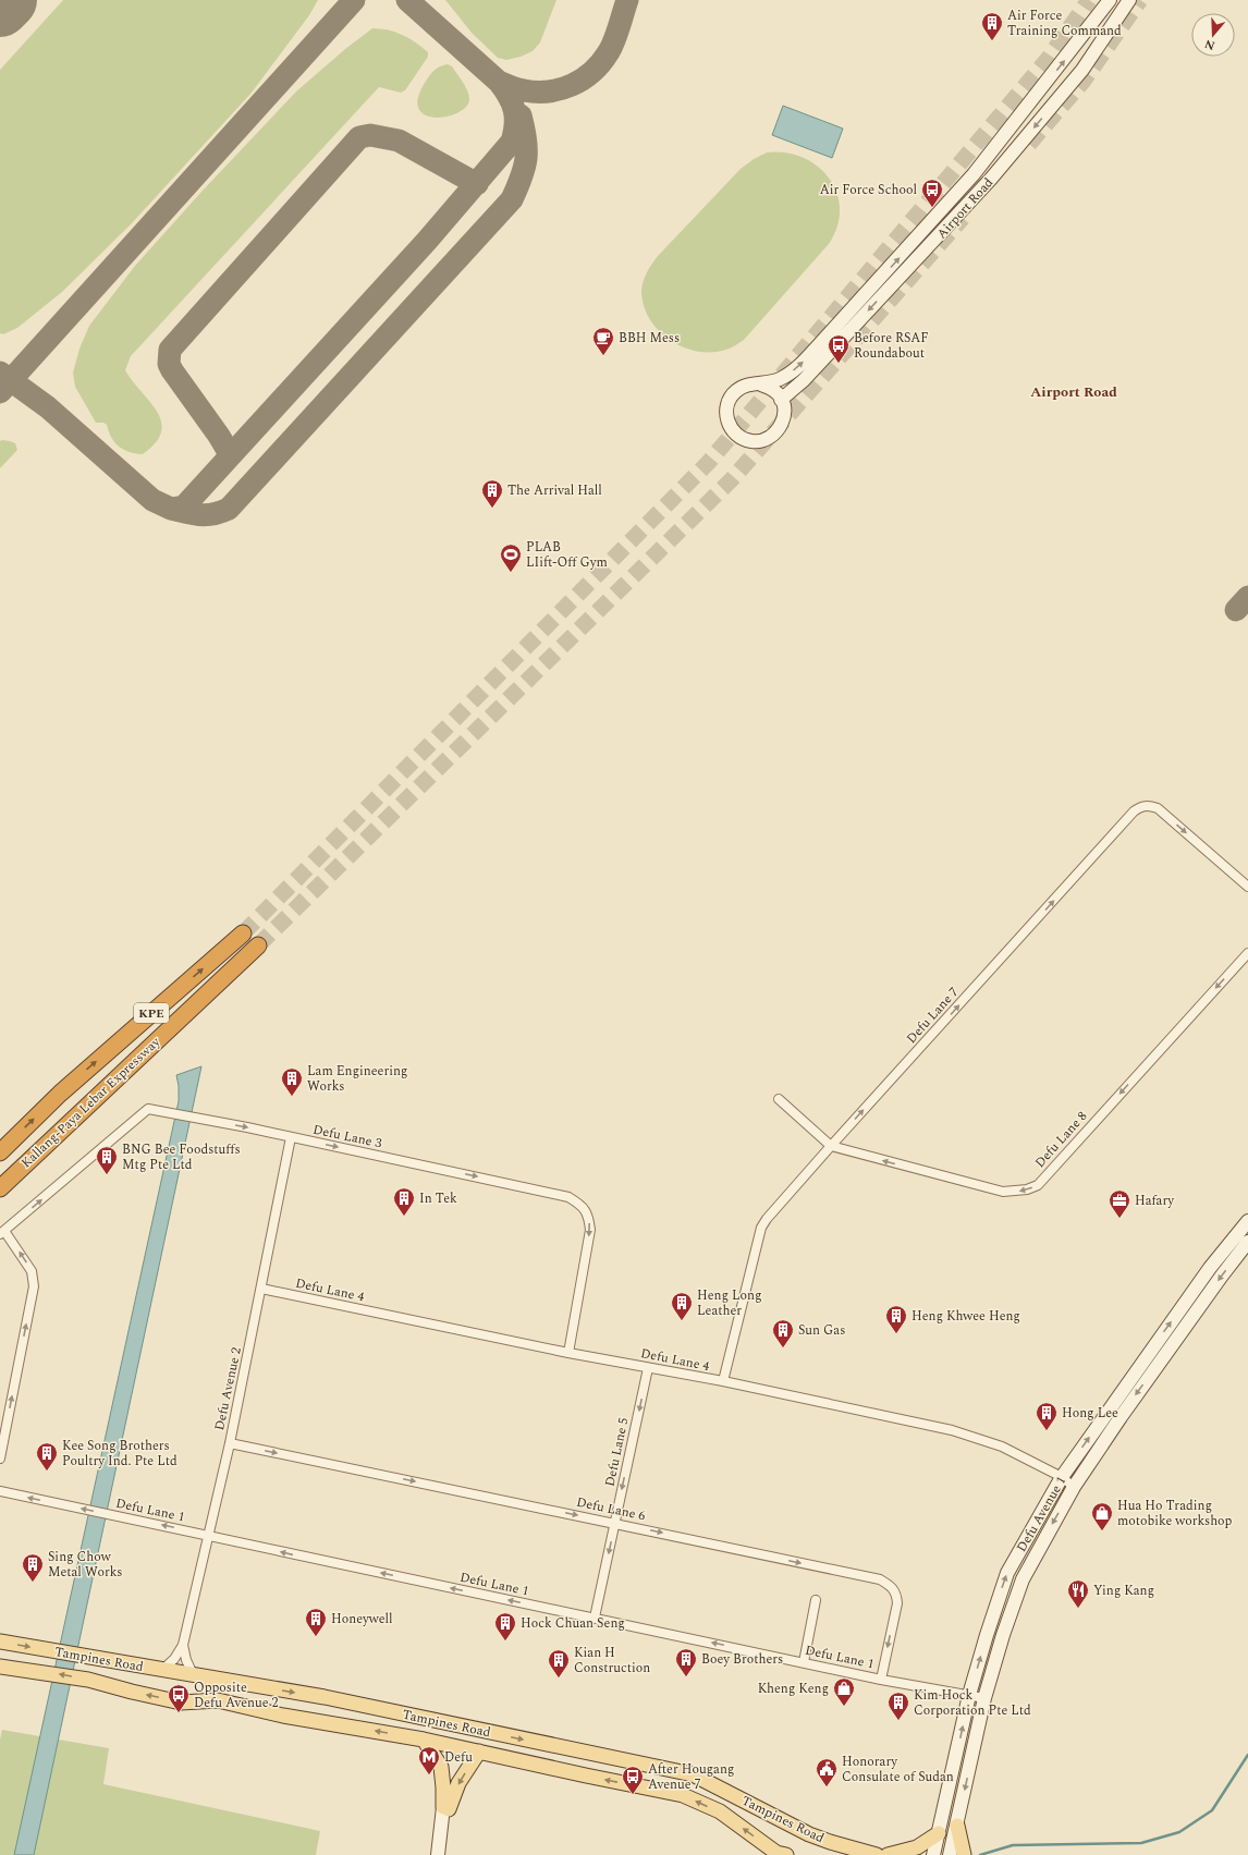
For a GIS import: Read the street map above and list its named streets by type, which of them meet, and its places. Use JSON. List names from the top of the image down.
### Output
{
  "streets": {
    "highway": ["KPE", "Kallang-Paya Lebar Expressway"],
    "main road": ["Airport Road", "Defu Avenue 1", "Tampines Road"],
    "street": [
      "Defu Lane 7",
      "Defu Lane 3",
      "Defu Lane 8",
      "Defu Lane 4",
      "Defu Avenue 2",
      "Defu Lane 5",
      "Defu Lane 6",
      "Defu Lane 1"
    ]
  },
  "crossings": [
    ["Defu Lane 7", "Defu Lane 8"],
    ["Defu Lane 7", "Defu Lane 4"],
    ["Defu Lane 3", "Defu Lane 4"],
    ["Defu Lane 3", "Defu Avenue 2"],
    ["Defu Lane 4", "Defu Avenue 2"],
    ["Defu Lane 4", "Defu Lane 5"],
    ["Defu Lane 4", "Defu Avenue 1"],
    ["Defu Avenue 2", "Defu Lane 6"],
    ["Defu Avenue 2", "Defu Lane 1"],
    ["Defu Avenue 2", "Tampines Road"],
    ["Defu Lane 5", "Defu Lane 6"],
    ["Defu Lane 5", "Defu Lane 1"],
    ["Defu Lane 6", "Defu Lane 1"],
    ["Defu Lane 1", "Defu Avenue 1"]
  ],
  "one_way": [
    "Defu Lane 7",
    "Defu Lane 8",
    "Defu Lane 5",
    "Defu Lane 6",
    "Defu Lane 1"
  ],
  "districts": ["Airport Road"],
  "places": {
    "building": [
      "Air Force Training Command",
      "The Arrival Hall",
      "Lam Engineering Works",
      "BNG Bee Foodstuffs Mtg Pte Ltd",
      "In Tek",
      "Heng Long Leather",
      "Heng Khwee Heng",
      "Sun Gas",
      "Hong Lee",
      "Kee Song Brothers Poultry Ind. Pte Ltd",
      "Sing Chow Metal Works",
      "Honeywell",
      "Hock Chuan Seng",
      "Boey Brothers",
      "Kian H Construction",
      "Kim Hock Corporation Pte Ltd"
    ],
    "bus stop": [
      "Air Force School",
      "Before RSAF Roundabout",
      "Opposite Defu Avenue 2",
      "After Hougang Avenue 7"
    ],
    "cafe": ["BBH Mess"],
    "sports": ["PLAB LIift-Off Gym"],
    "office": ["Hafary"],
    "shop": ["Hua Ho Trading motobike workshop", "Kheng Keng"],
    "restaurant": ["Ying Kang"],
    "metro station": ["Defu"],
    "public building": ["Honorary Consulate of Sudan"]
  },
  "north": "bottom"
}
